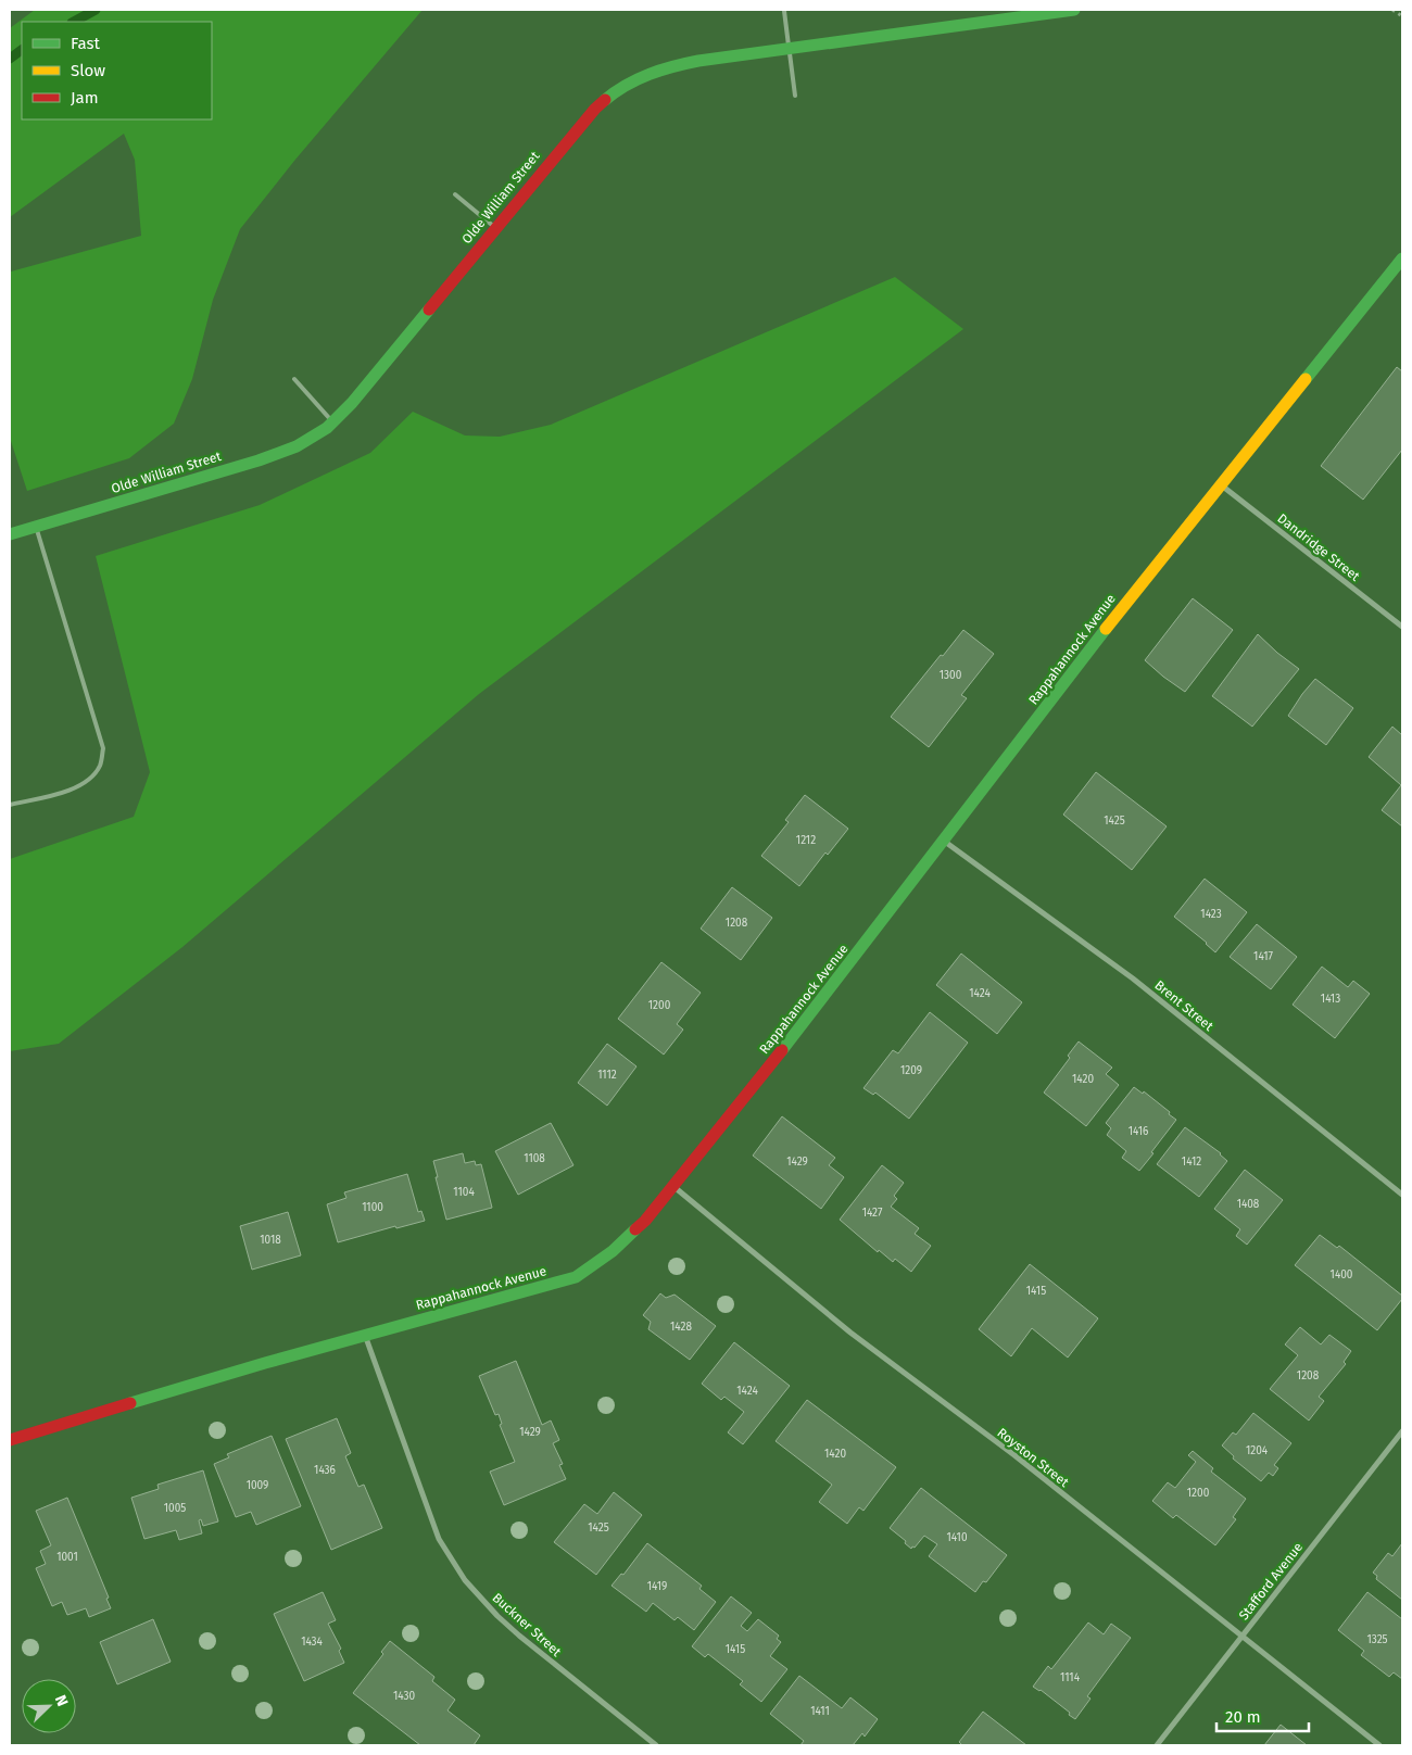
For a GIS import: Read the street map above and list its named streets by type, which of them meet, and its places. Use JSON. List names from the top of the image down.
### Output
{
  "streets": {
    "street": [
      "Olde William Street",
      "Dandridge Street",
      "Rappahannock Avenue",
      "Brent Street",
      "Royston Street",
      "Stafford Avenue",
      "Buckner Street"
    ]
  },
  "crossings": [
    ["Dandridge Street", "Rappahannock Avenue"],
    ["Rappahannock Avenue", "Brent Street"],
    ["Rappahannock Avenue", "Royston Street"],
    ["Rappahannock Avenue", "Buckner Street"],
    ["Royston Street", "Stafford Avenue"]
  ],
  "house_numbers": [
    "1300",
    "1425",
    "1212",
    "1423",
    "1208",
    "1417",
    "1424",
    "1413",
    "1200",
    "1209",
    "1112",
    "1420",
    "1416",
    "1108",
    "1429",
    "1412",
    "1104",
    "1408",
    "1100",
    "1427",
    "1018",
    "1400",
    "1415",
    "1428",
    "1208",
    "1424",
    "1429",
    "1204",
    "1420",
    "1436",
    "1009",
    "1200",
    "1005",
    "1425",
    "1410",
    "1001",
    "1419",
    "1325",
    "1434",
    "1415",
    "1114",
    "1430",
    "1411"
  ],
  "legend": ["Fast", "Slow", "Jam"],
  "scale_bar": "20 m",
  "north": "top right"
}
